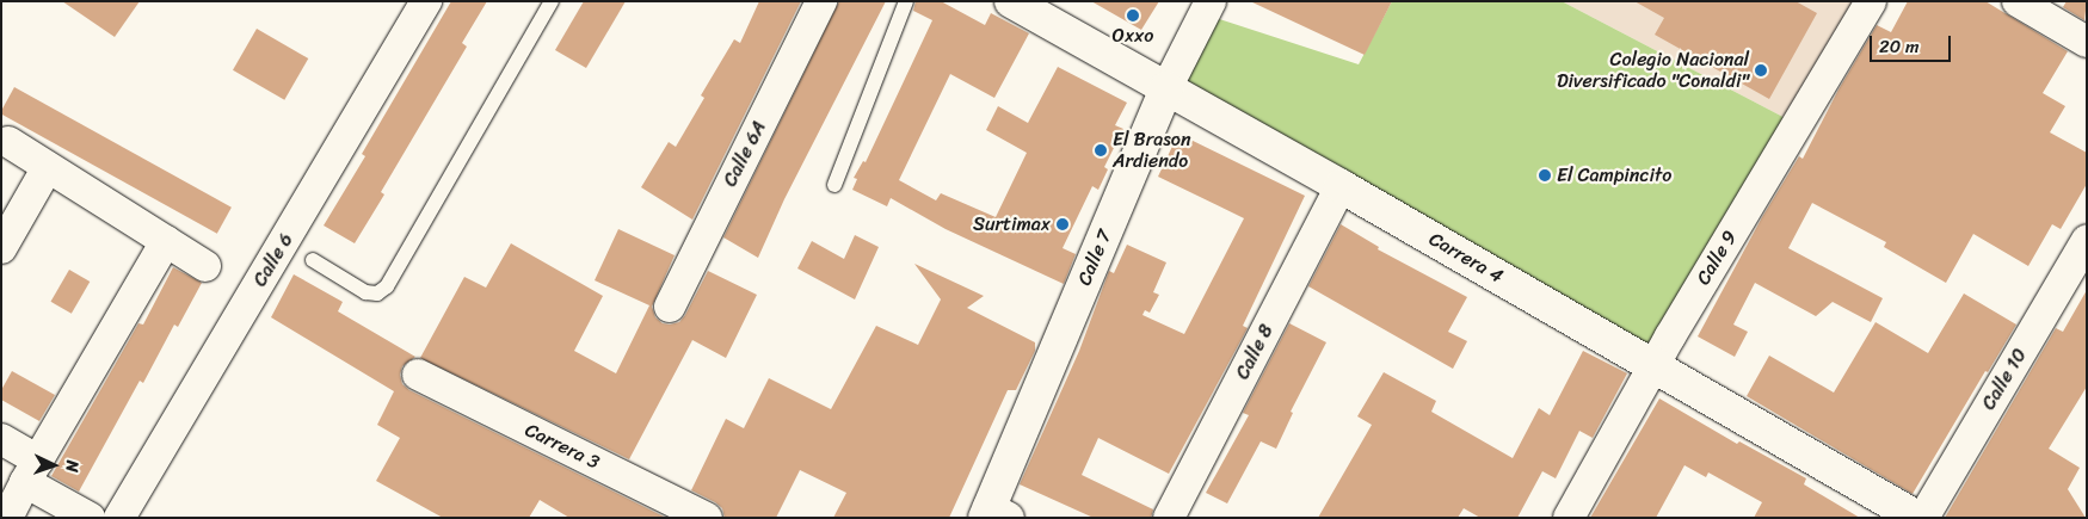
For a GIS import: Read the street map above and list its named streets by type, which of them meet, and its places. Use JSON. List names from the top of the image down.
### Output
{
  "streets": {
    "street": [
      "Calle 6A",
      "Calle 7",
      "Carrera 4",
      "Calle 9",
      "Calle 6",
      "Calle 8",
      "Calle 10",
      "Carrera 3"
    ]
  },
  "crossings": [
    ["Calle 7", "Carrera 4"],
    ["Carrera 4", "Calle 9"],
    ["Carrera 4", "Calle 8"]
  ],
  "places": [
    "Oxxo",
    "Colegio Nacional Diversificado \"Conaldi\"",
    "El Brason Ardiendo",
    "El Campincito",
    "Surtimax"
  ],
  "scale_bar": "20 m",
  "north": "right"
}
